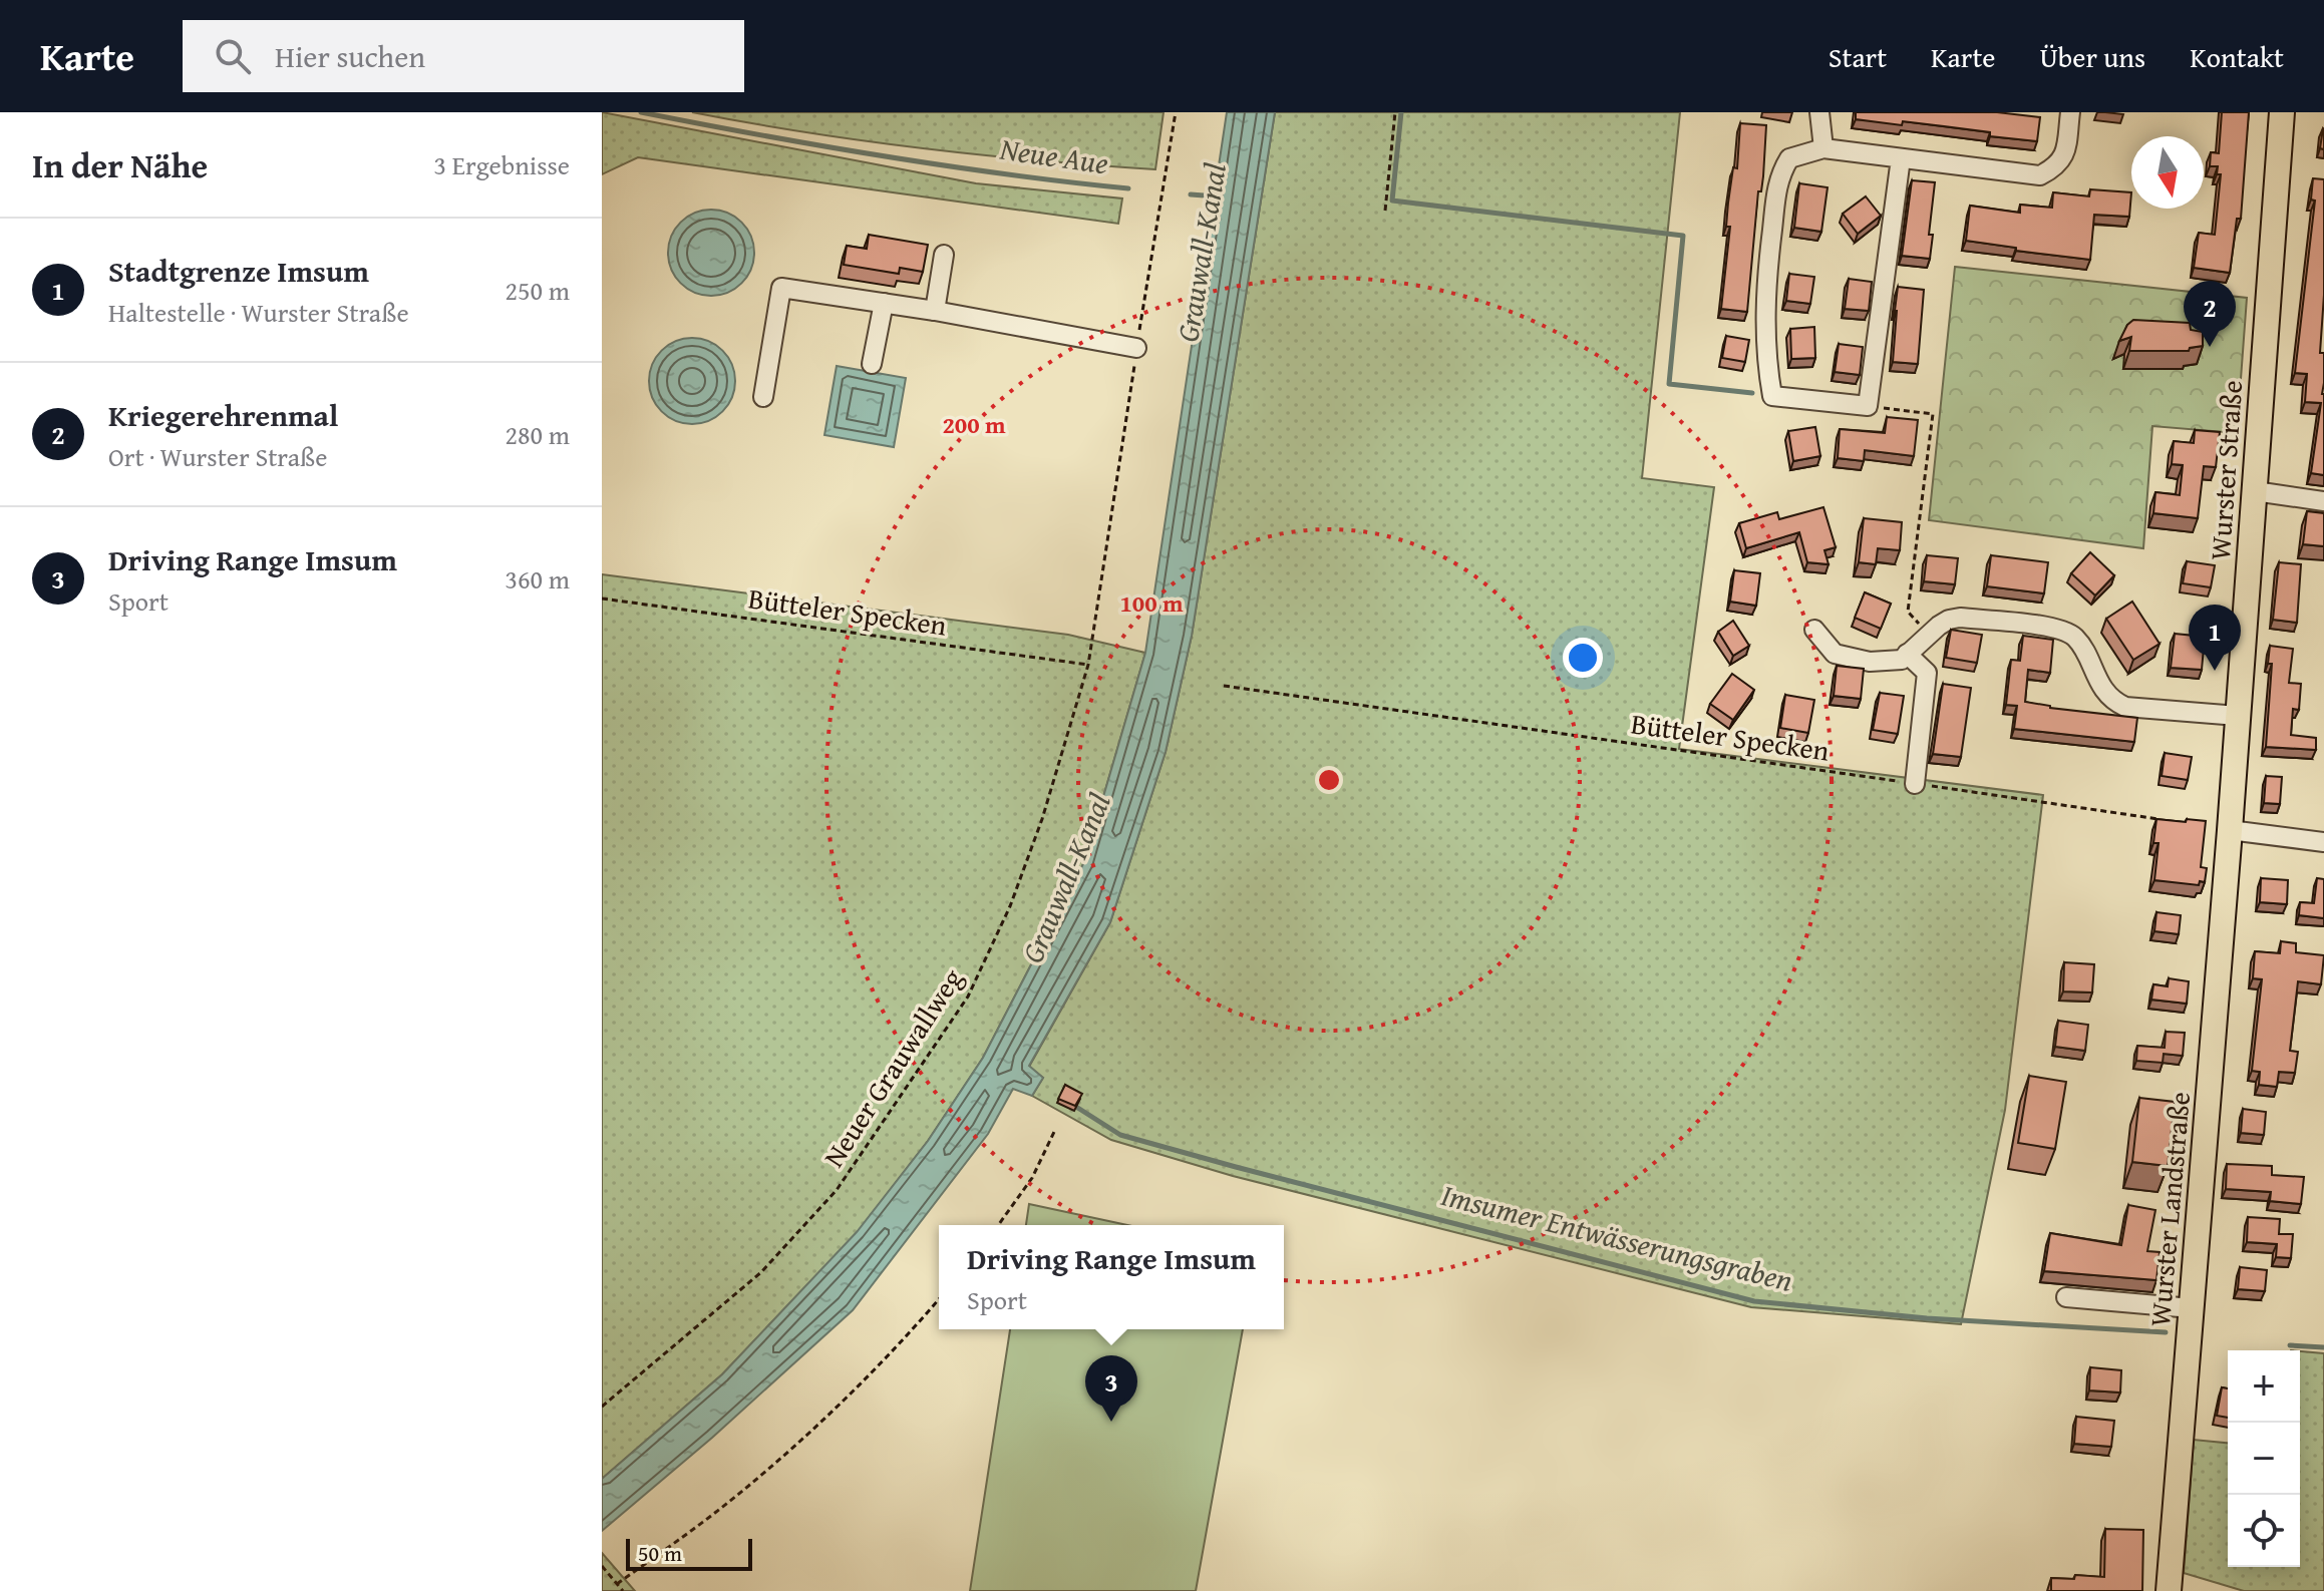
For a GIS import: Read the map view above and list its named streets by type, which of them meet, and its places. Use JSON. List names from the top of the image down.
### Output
{
  "streets": {
    "main road": ["Wurster Straße", "Wurster Landstraße"],
    "path": ["Bütteler Specken", "Neuer Grauwallweg"]
  },
  "crossings": [
    ["Wurster Straße", "Wurster Landstraße"],
    ["Bütteler Specken", "Neuer Grauwallweg"]
  ],
  "water": ["Neue Aue", "Grauwall-Kanal", "Imsumer Entwässerungsgraben"],
  "scale_bar": "50 m",
  "north": "bottom",
  "page": {
    "header": "Karte",
    "search": "Hier suchen",
    "nav": [
      "Start",
      "Karte",
      "Über uns",
      "Kontakt"
    ],
    "heading": ["In der Nähe", "3 Ergebnisse"],
    "list": [
      {
        "mark": "1",
        "name": "Stadtgrenze Imsum",
        "note": "Haltestelle · Wurster Straße",
        "value": "250 m"
      },
      {
        "mark": "2",
        "name": "Kriegerehrenmal",
        "note": "Ort · Wurster Straße",
        "value": "280 m"
      },
      {
        "mark": "3",
        "name": "Driving Range Imsum",
        "note": "Sport",
        "value": "360 m"
      }
    ],
    "pins": ["2", "1", "3"],
    "popup": ["Driving Range Imsum", "Sport"],
    "map_buttons": ["+", "−"],
    "scale": "50 m"
  },
  "rings": ["200 m", "100 m"]
}
